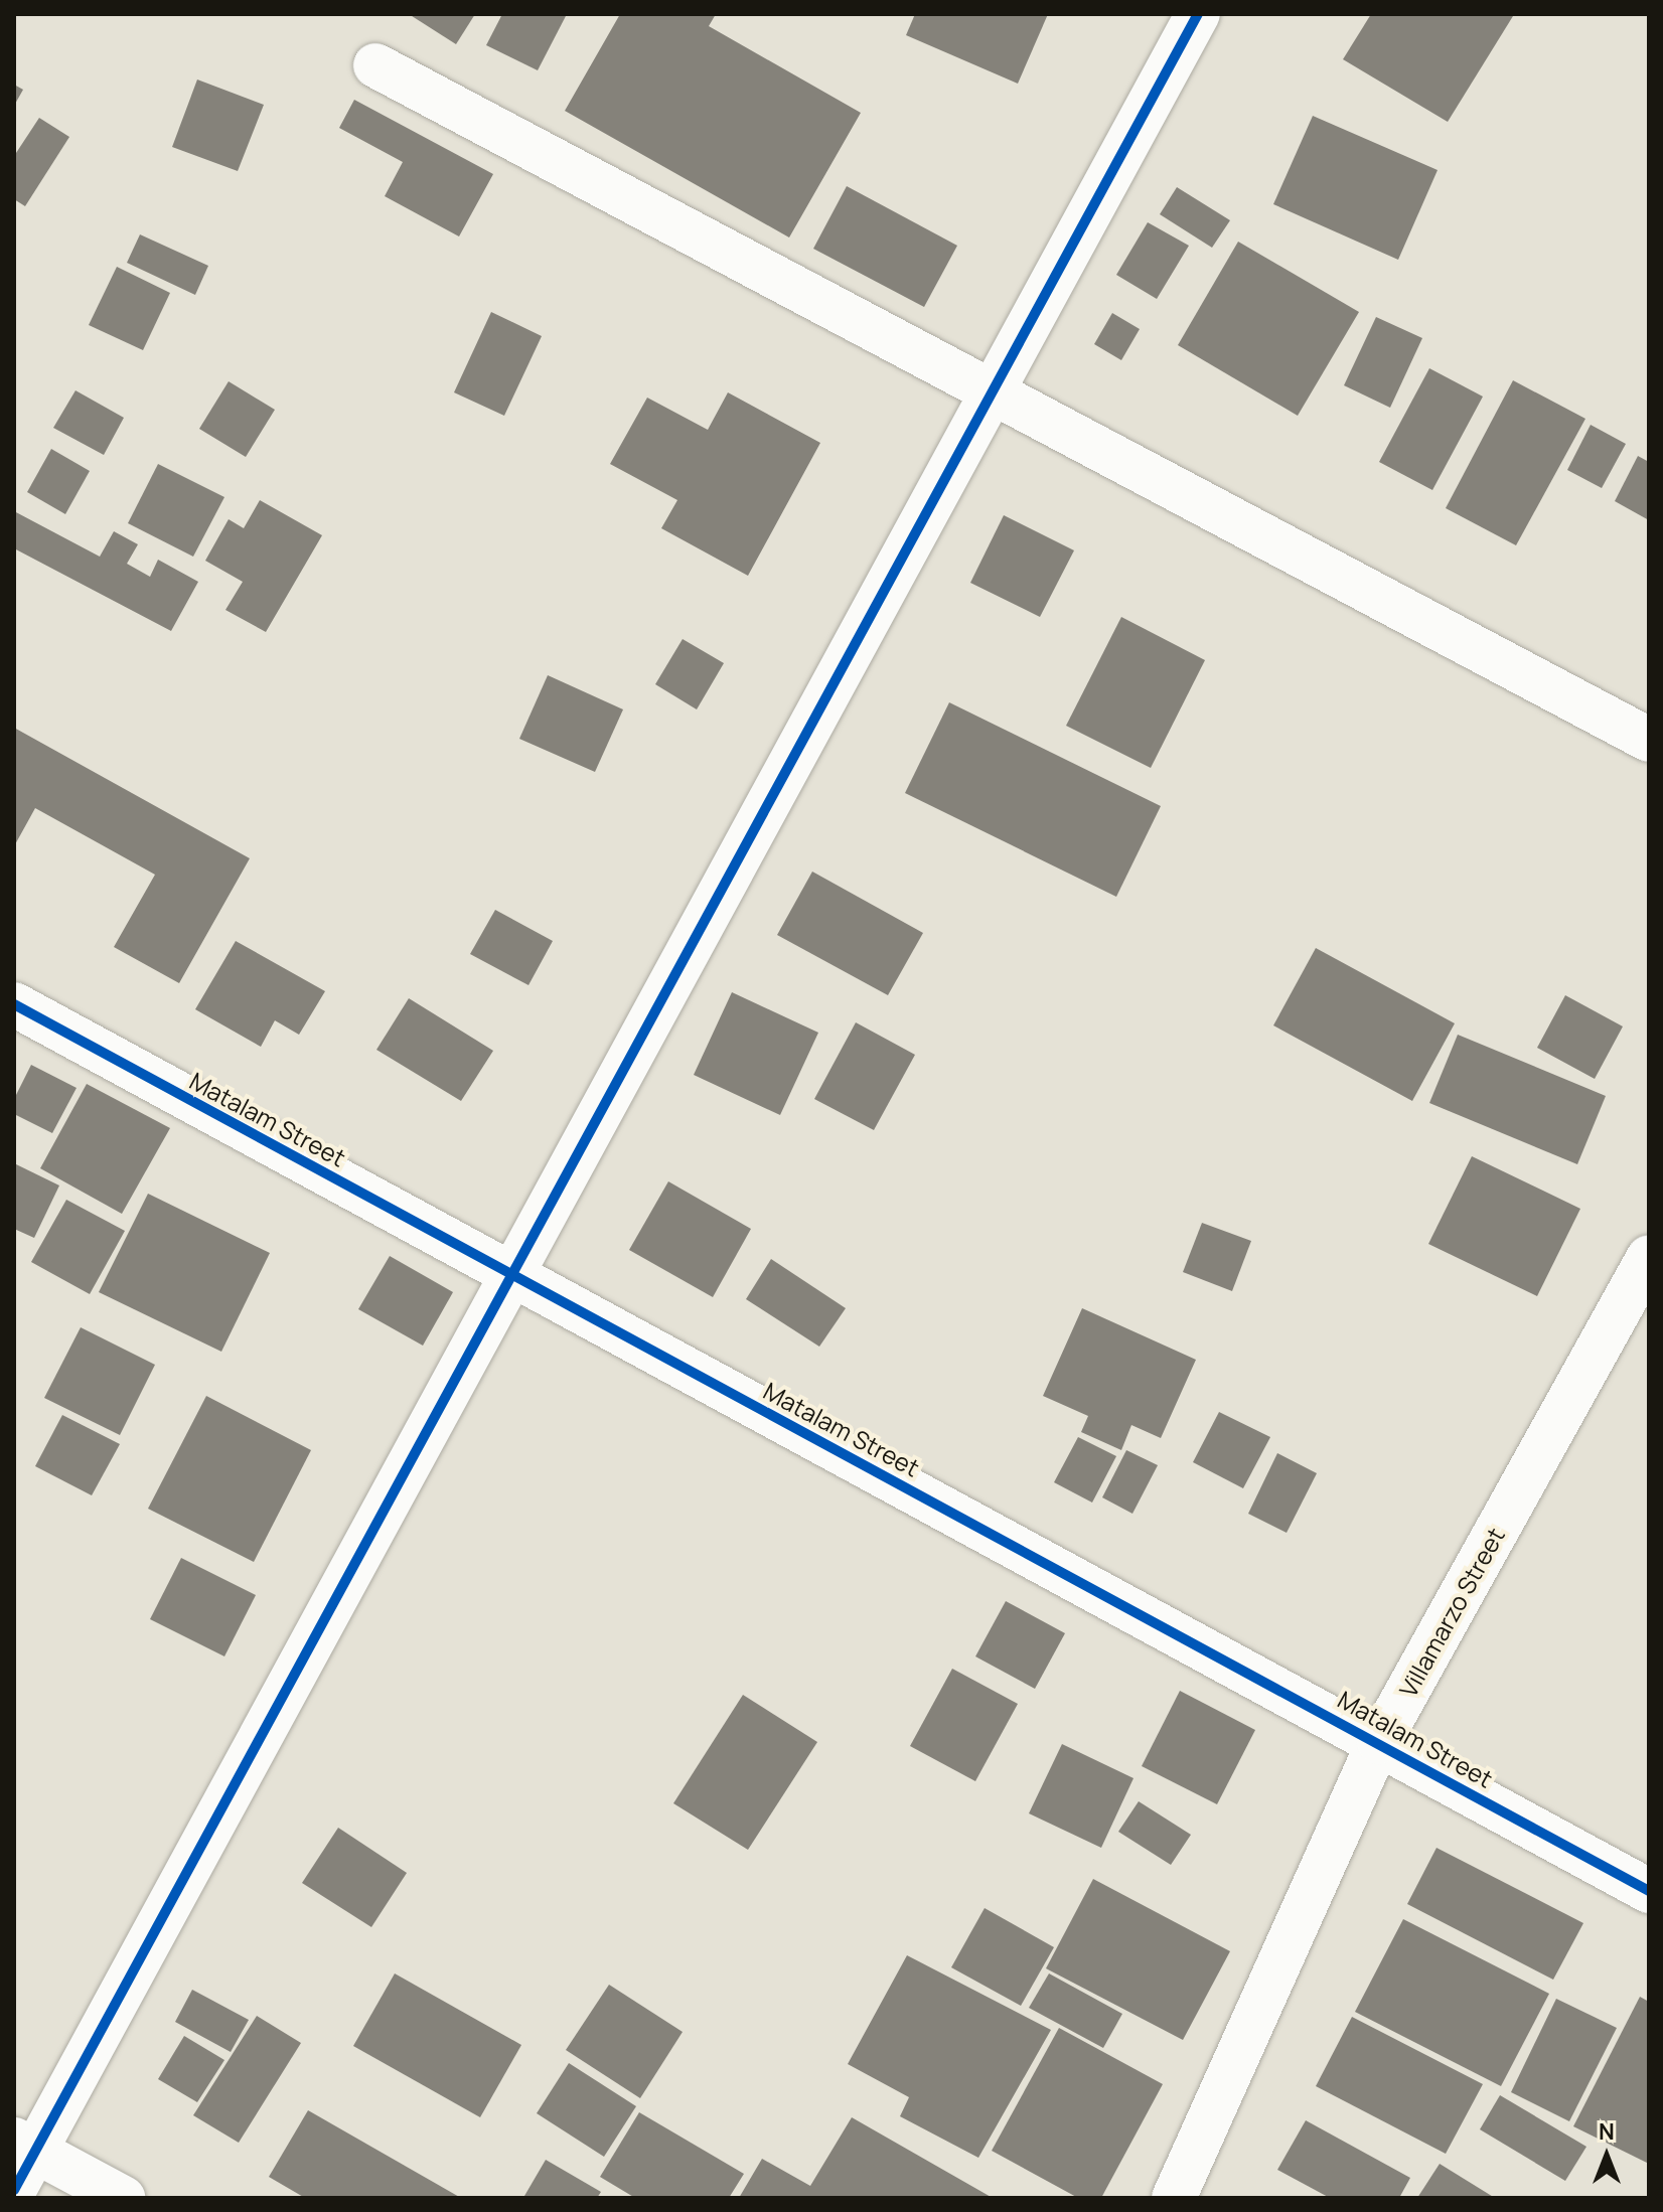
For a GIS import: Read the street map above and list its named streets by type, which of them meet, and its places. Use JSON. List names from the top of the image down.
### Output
{
  "streets": {
    "street": ["Matalam Street", "Villamarzo Street"]
  },
  "crossings": [
    ["Matalam Street", "Villamarzo Street"]
  ],
  "north": "top"
}
